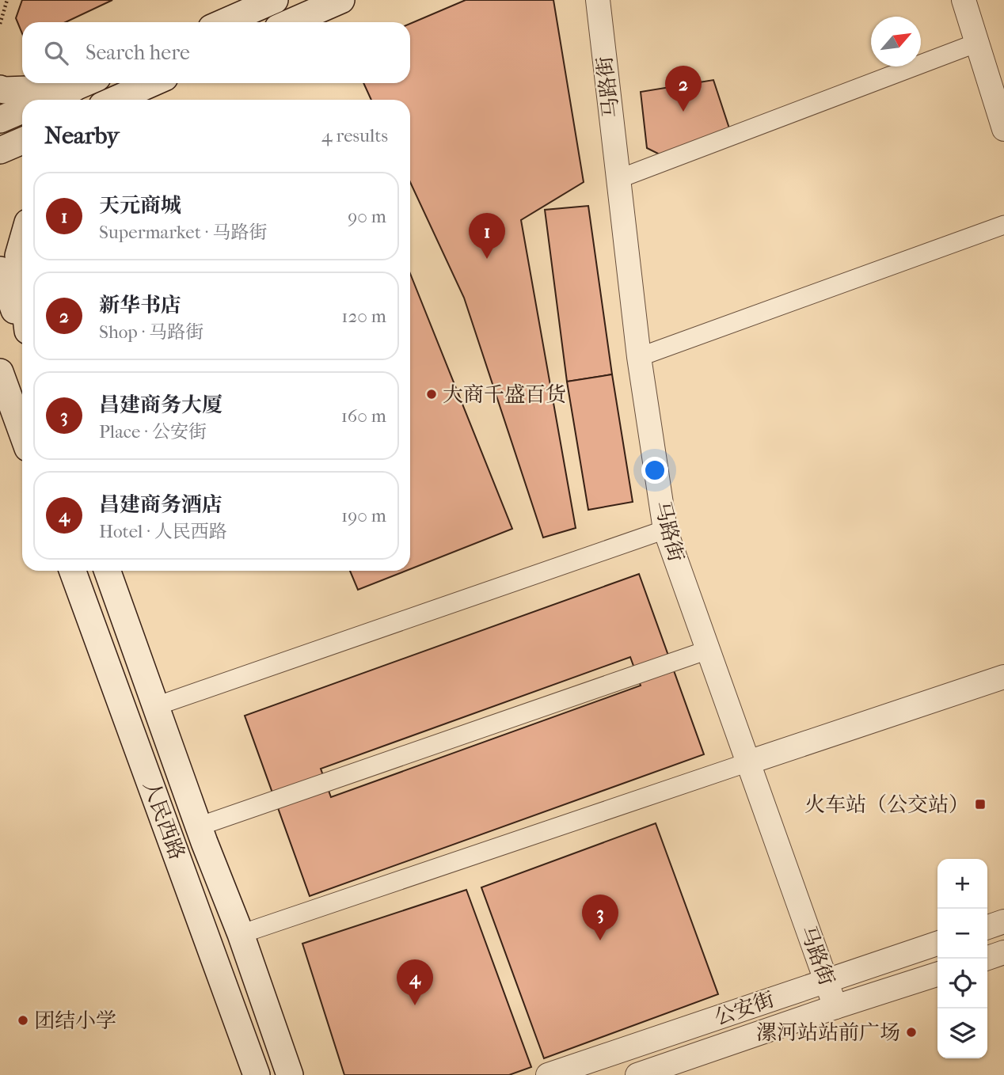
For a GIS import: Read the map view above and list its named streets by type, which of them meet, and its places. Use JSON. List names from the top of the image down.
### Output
{
  "streets": {
    "main road": ["人民西路"],
    "street": ["马路街", "公安街"]
  },
  "crossings": [
    ["马路街", "公安街"]
  ],
  "places": {
    "other": ["大商千盛百货", "团结小学", "漯河站站前广场"],
    "transit": ["火车站（公交站）"]
  },
  "north": "top right",
  "page": {
    "search": "Search here",
    "pins": [
      "2",
      "1",
      "3",
      "4"
    ],
    "heading": ["Nearby", "4 results"],
    "list": [
      {
        "mark": "1",
        "name": "天元商城",
        "note": "Supermarket · 马路街",
        "value": "90 m"
      },
      {
        "mark": "2",
        "name": "新华书店",
        "note": "Shop · 马路街",
        "value": "120 m"
      },
      {
        "mark": "3",
        "name": "昌建商务大厦",
        "note": "Place · 公安街",
        "value": "160 m"
      },
      {
        "mark": "4",
        "name": "昌建商务酒店",
        "note": "Hotel · 人民西路",
        "value": "190 m"
      }
    ],
    "map_buttons": ["+", "−"]
  }
}
